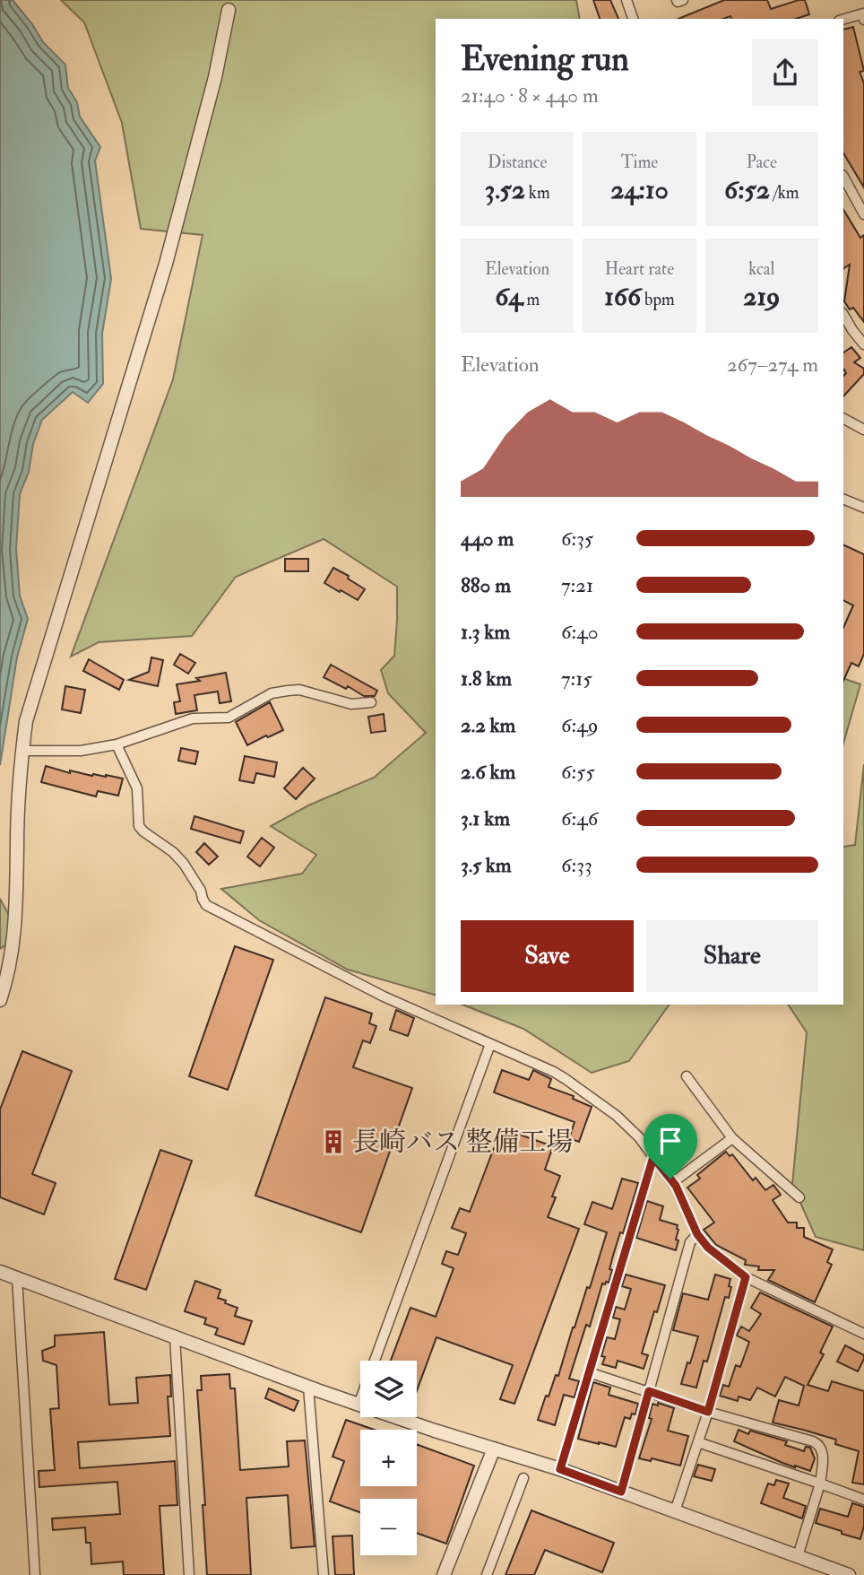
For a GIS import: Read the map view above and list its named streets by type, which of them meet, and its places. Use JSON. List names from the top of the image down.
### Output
{
  "places": {
    "building": ["長崎バス 整備工場"]
  },
  "page": {
    "heading": ["Evening run", "21:40 · 8 × 440 m"],
    "stats": [
      ["Distance", "3.52 km"],
      ["Time", "24:10"],
      ["Pace", "6:52 /km"],
      ["Elevation", "64 m"],
      ["Heart rate", "166 bpm"],
      ["kcal", "219"]
    ],
    "chart": ["Elevation", "267–274 m"],
    "list": [
      {
        "name": "440 m",
        "note": "6:35"
      },
      {
        "name": "880 m",
        "note": "7:21"
      },
      {
        "name": "1.3 km",
        "note": "6:40"
      },
      {
        "name": "1.8 km",
        "note": "7:15"
      },
      {
        "name": "2.2 km",
        "note": "6:49"
      },
      {
        "name": "2.6 km",
        "note": "6:55"
      },
      {
        "name": "3.1 km",
        "note": "6:46"
      },
      {
        "name": "3.5 km",
        "note": "6:33"
      }
    ],
    "buttons": ["Save", "Share"],
    "map_buttons": ["+", "−"]
  }
}
